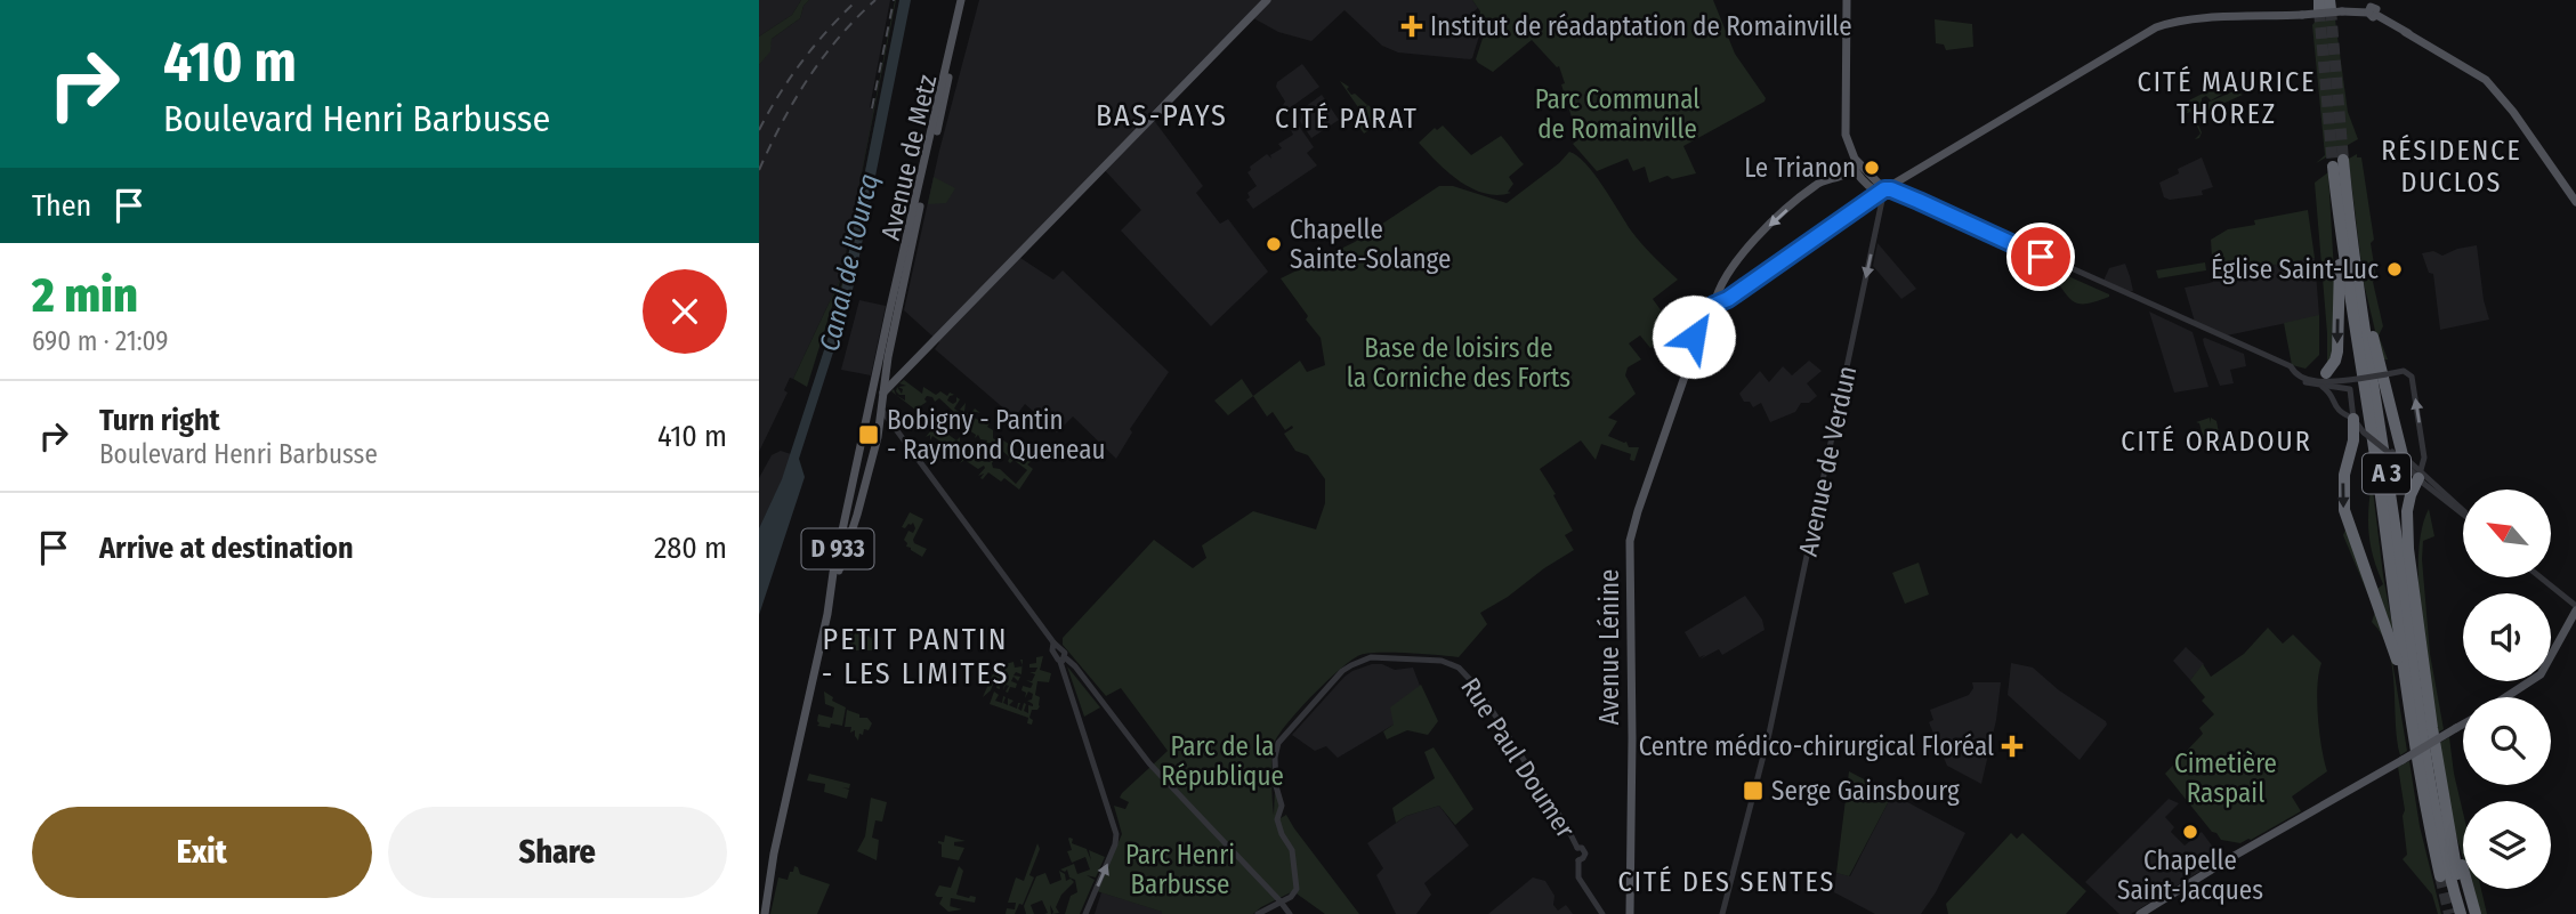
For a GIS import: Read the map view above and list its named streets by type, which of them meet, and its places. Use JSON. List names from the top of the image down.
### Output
{
  "streets": {
    "highway": ["A 3"],
    "main road": ["Avenue de Metz", "D 933", "Avenue Lénine"],
    "street": ["Avenue de Verdun", "Rue Paul Doumer"]
  },
  "crossings": [
    ["Avenue de Metz", "D 933"]
  ],
  "one_way": ["Avenue de Verdun"],
  "districts": [
    "CITÉ MAURICE THOREZ",
    "BAS-PAYS",
    "CITÉ PARAT",
    "RÉSIDENCE DUCLOS",
    "CITÉ ORADOUR",
    "PETIT PANTIN - LES LIMITES",
    "CITÉ DES SENTES"
  ],
  "water": ["Canal de l'Ourcq"],
  "parks": [
    "Parc Communal de Romainville",
    "Base de loisirs de la Corniche des Forts",
    "Parc de la République",
    "Cimetière Raspail",
    "Parc Henri Barbusse"
  ],
  "places": {
    "health": ["Institut de réadaptation de Romainville", "Centre médico-chirurgical Floréal"],
    "other": [
      "Le Trianon",
      "Chapelle Sainte-Solange",
      "Église Saint-Luc",
      "Chapelle Saint-Jacques"
    ],
    "transit": ["Bobigny - Pantin - Raymond Queneau", "Serge Gainsbourg"]
  },
  "north": "top left",
  "page": {
    "turn": ["410 m", "Boulevard Henri Barbusse"],
    "then": "Then",
    "heading": ["2 min", "690 m · 21:09"],
    "list": [
      {
        "name": "Turn right",
        "note": "Boulevard Henri Barbusse",
        "value": "410 m"
      },
      {
        "name": "Arrive at destination",
        "value": "280 m"
      }
    ],
    "buttons": ["Exit", "Share"]
  }
}
